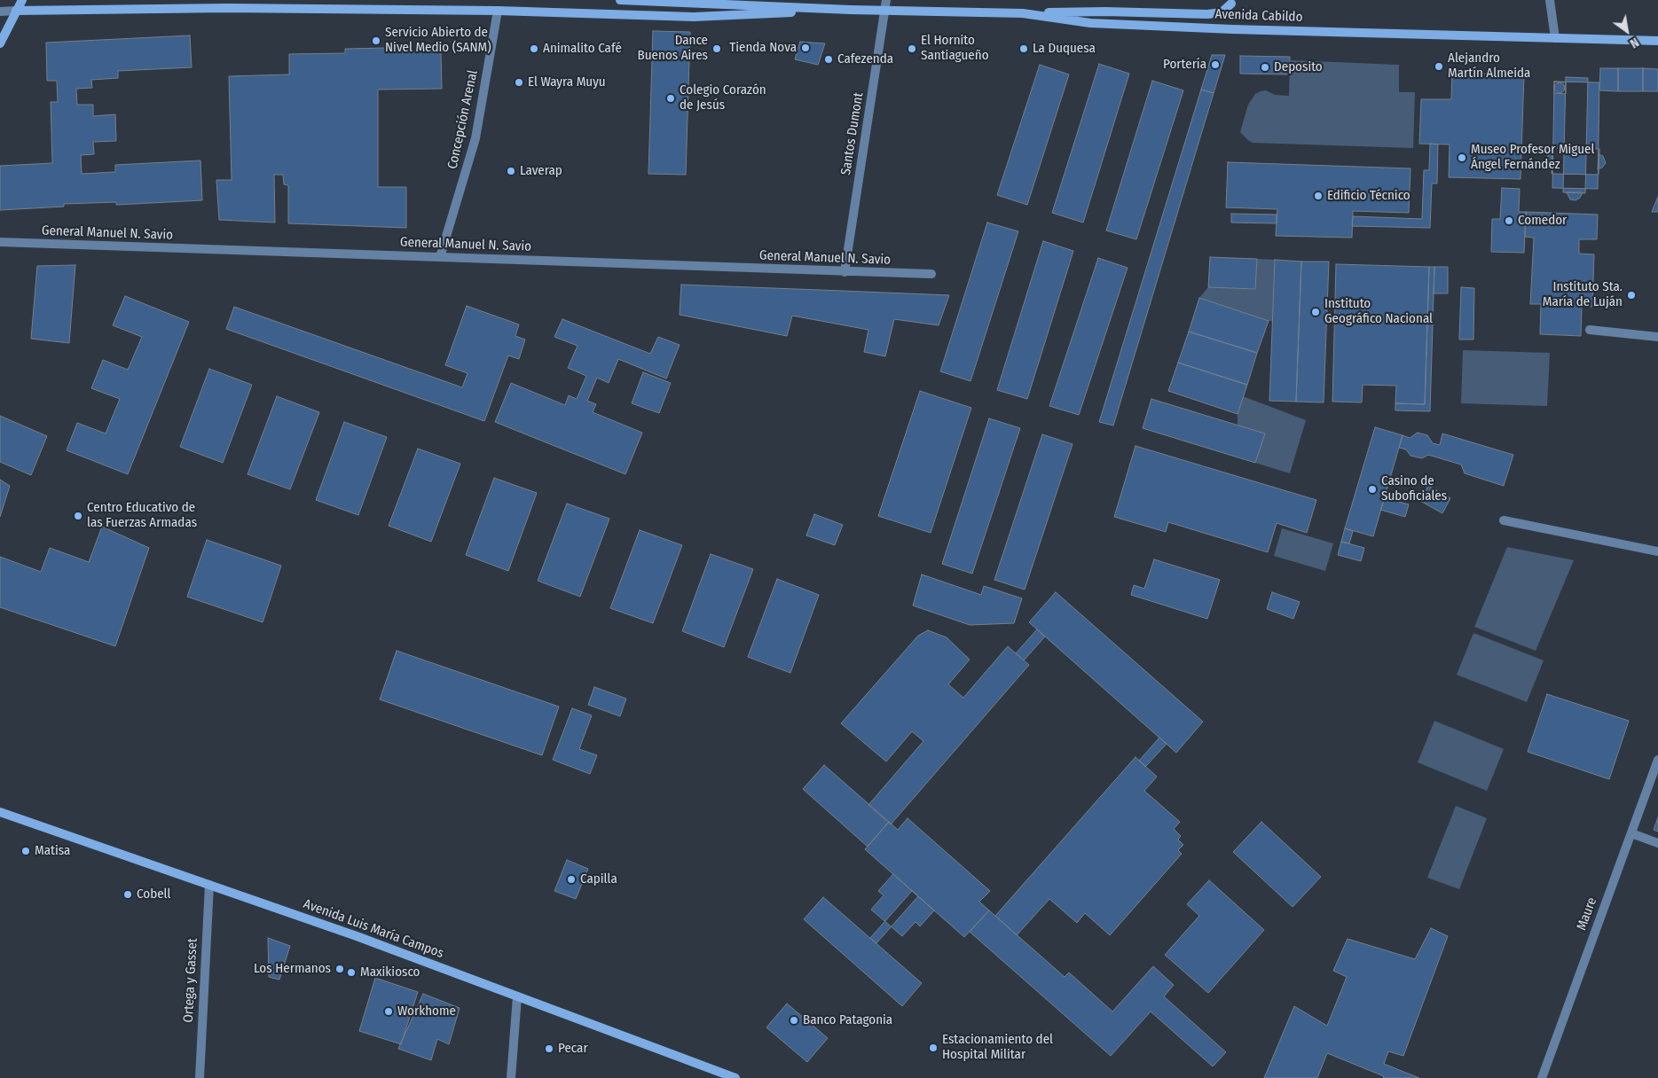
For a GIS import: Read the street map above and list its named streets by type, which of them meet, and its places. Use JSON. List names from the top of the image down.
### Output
{
  "streets": {
    "main road": ["Avenida Cabildo", "Avenida Luis María Campos"],
    "street": [
      "Concepción Arenal",
      "Santos Dumont",
      "General Manuel N. Savio",
      "Maure",
      "Ortega y Gasset"
    ]
  },
  "crossings": [
    ["Avenida Cabildo", "Concepción Arenal"],
    ["Avenida Cabildo", "Santos Dumont"],
    ["Concepción Arenal", "General Manuel N. Savio"],
    ["Santos Dumont", "General Manuel N. Savio"],
    ["Avenida Luis María Campos", "Ortega y Gasset"]
  ],
  "places": [
    "Servicio Abierto de Nivel Medio (SANM)",
    "Tienda Nova",
    "Animalito Café",
    "Dance Buenos Aires",
    "El Hornito Santiagueño",
    "La Duquesa",
    "Cafezenda",
    "Portería",
    "Alejandro Martín Almeida",
    "Deposito",
    "El Wayra Muyu",
    "Colegio Corazón de Jesús",
    "Museo Profesor Miguel Ángel Fernández",
    "Laverap",
    "Edificio Técnico",
    "Comedor",
    "Instituto Sta. María de Luján",
    "Instituto Geográfico Nacional",
    "Casino de Suboficiales",
    "Centro Educativo de las Fuerzas Armadas",
    "Matisa",
    "Capilla",
    "Cobell",
    "Los Hermanos",
    "Maxikiosco",
    "Workhome",
    "Banco Patagonia",
    "Estacionamiento del Hospital Militar",
    "Pecar"
  ],
  "north": "bottom right"
}
